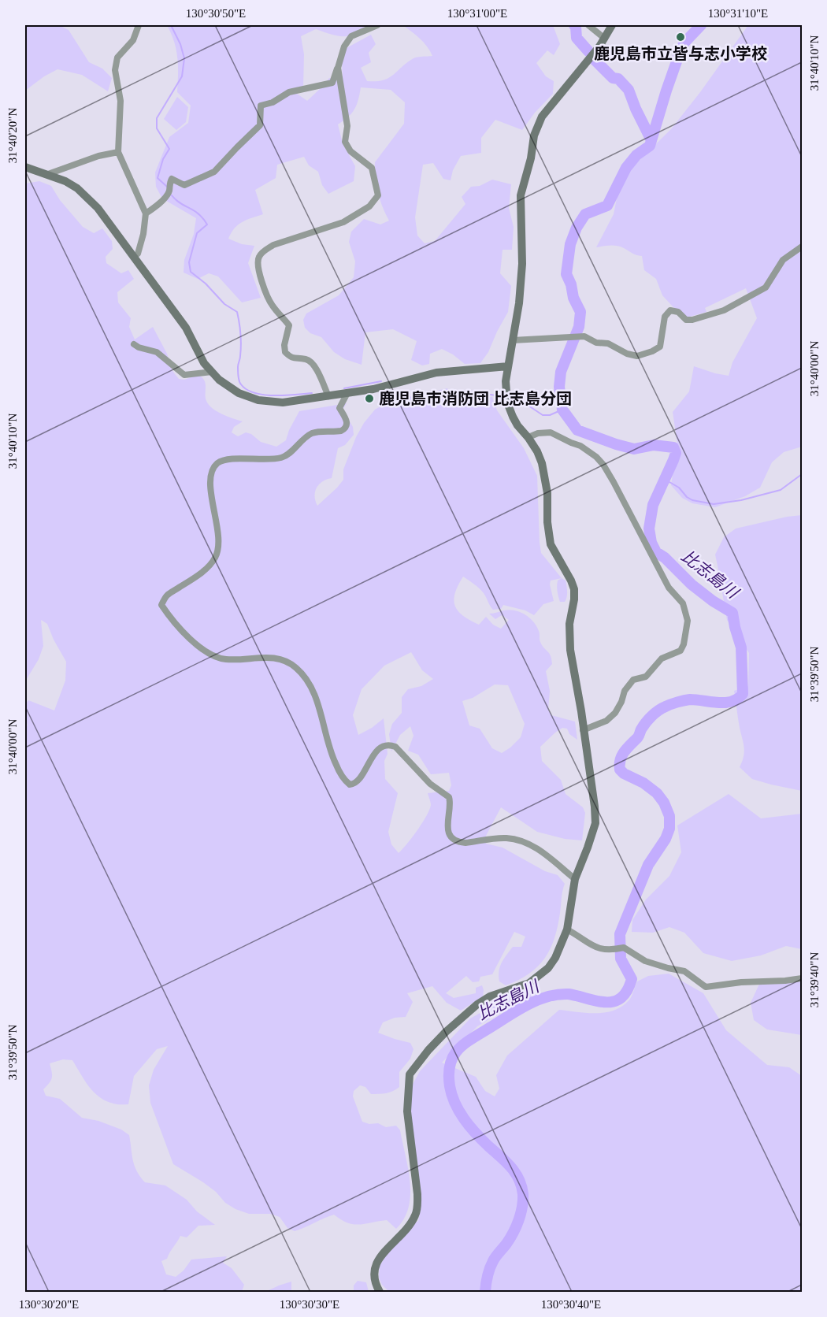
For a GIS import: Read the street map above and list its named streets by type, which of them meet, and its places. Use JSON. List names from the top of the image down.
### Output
{
  "water": ["比志島川"],
  "places": ["鹿児島市立皆与志小学校", "鹿児島市消防団 比志島分団"],
  "coordinates": [
    "130°30'50\"E",
    "130°31'00\"E",
    "130°31'10\"E",
    "31°40'10\"N",
    "31°40'20\"N",
    "31°40'00\"N",
    "31°39'50\"N",
    "31°39'40\"N",
    "130°30'20\"E",
    "130°30'30\"E",
    "130°30'40\"E"
  ]
}
